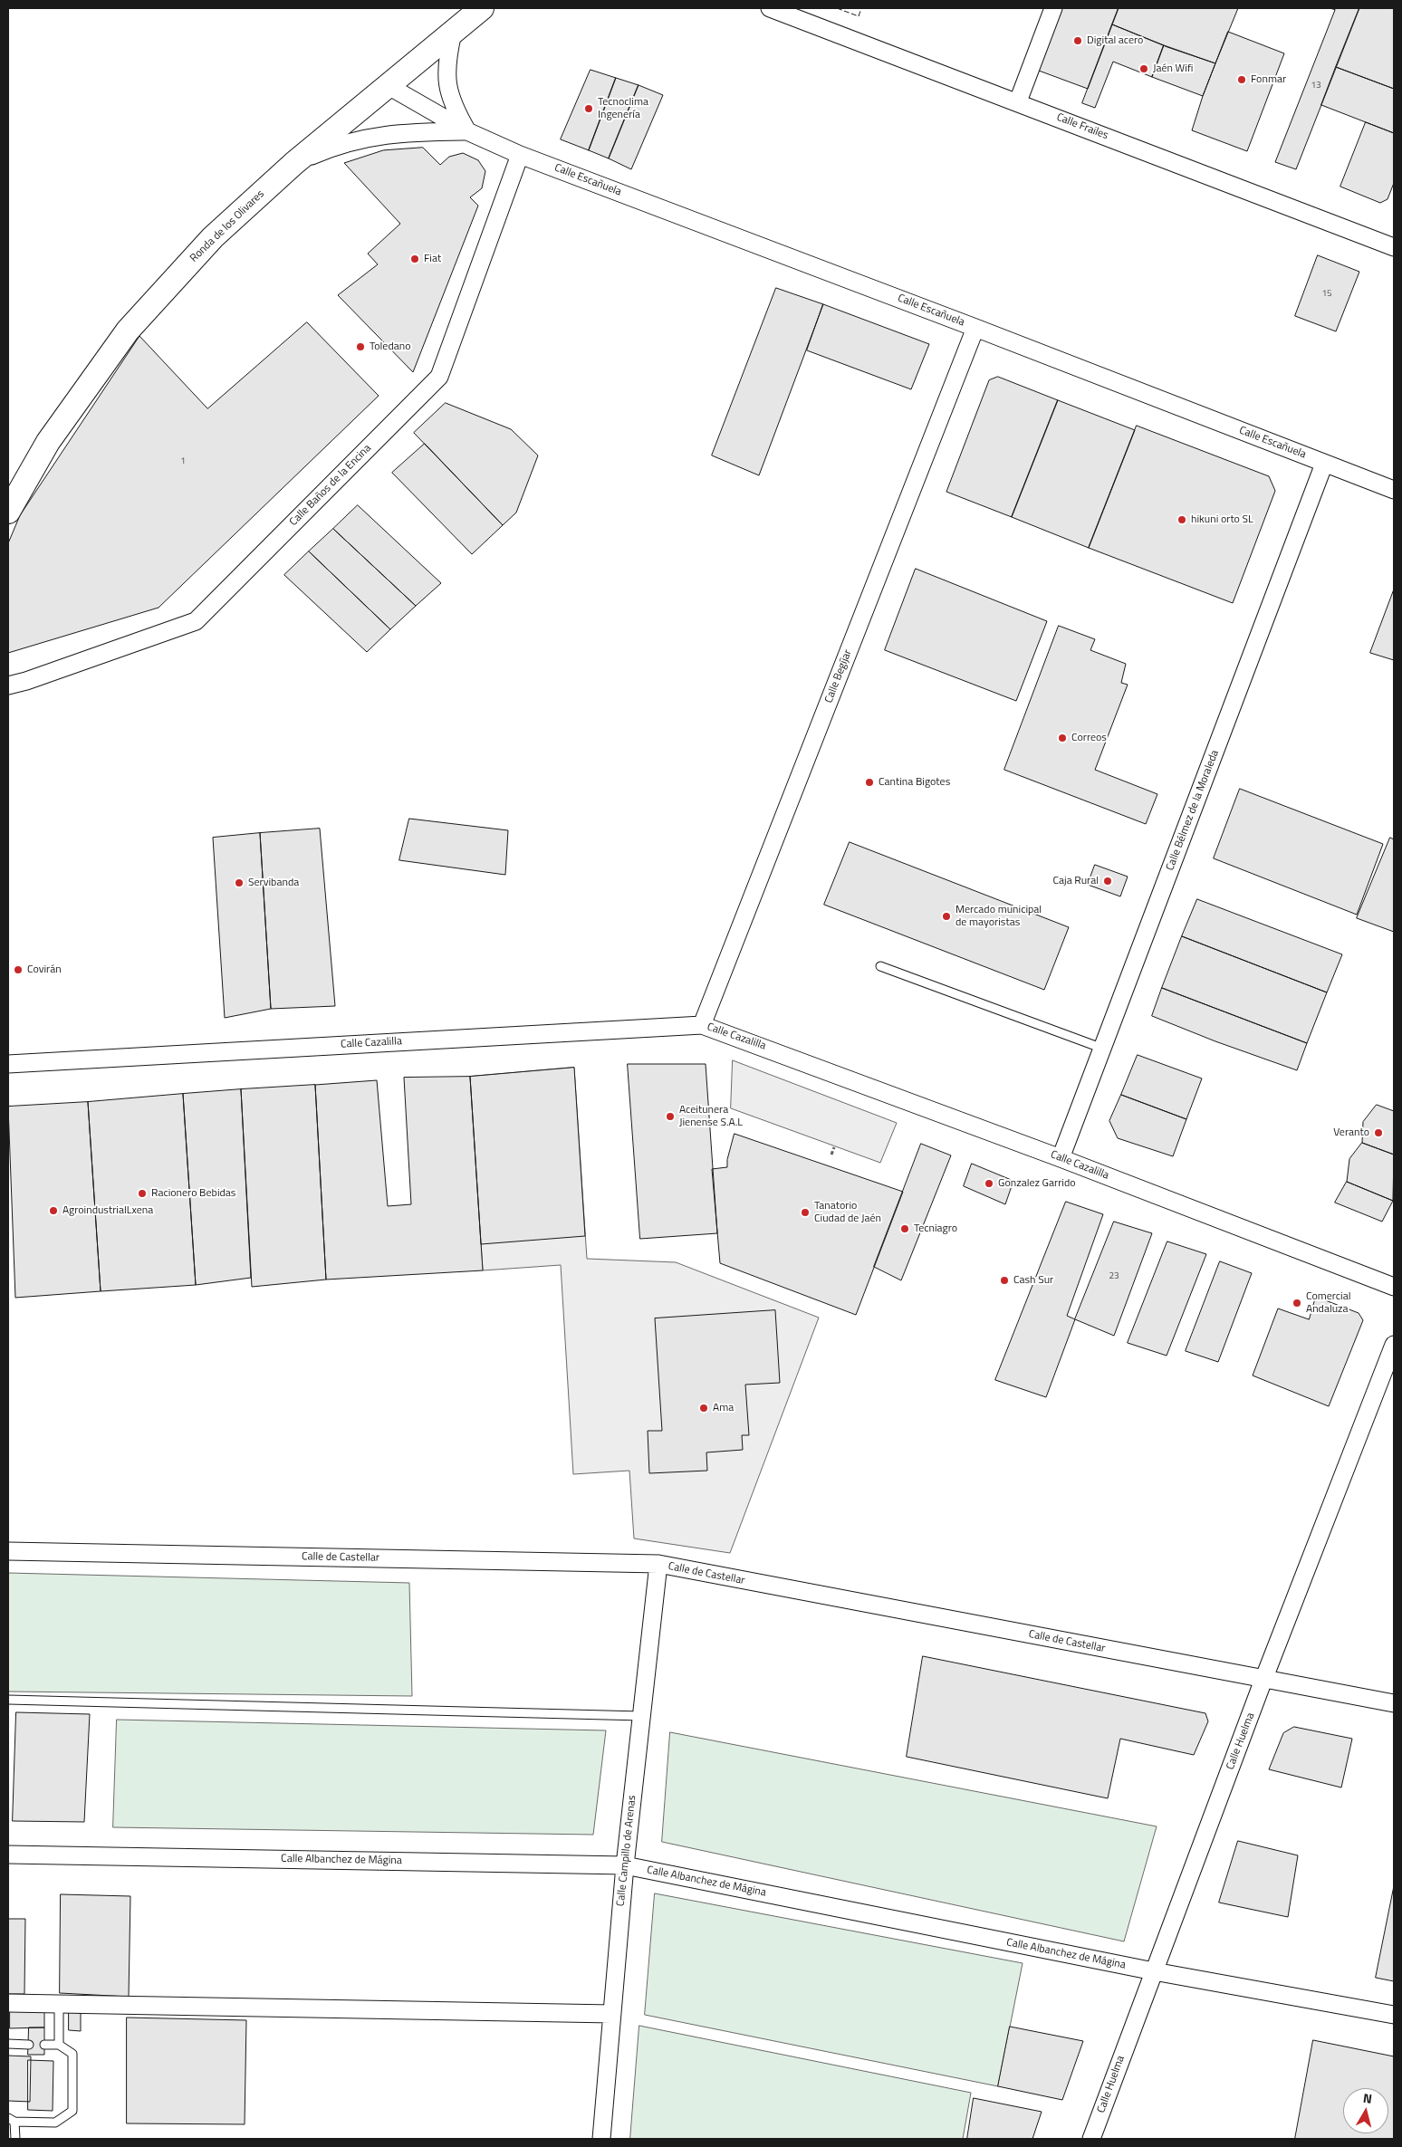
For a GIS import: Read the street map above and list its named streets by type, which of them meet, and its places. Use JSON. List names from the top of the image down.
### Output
{
  "streets": {
    "main road": ["Ronda de los Olivares"],
    "street": [
      "Calle Frailes",
      "Calle Escañuela",
      "Calle Baños de la Encina",
      "Calle Begíjar",
      "Calle Bélmez de la Moraleda",
      "Calle Cazalilla",
      "Calle de Castellar",
      "Calle Huelma",
      "Calle Campillo de Arenas",
      "Calle Albanchez de Mágina"
    ]
  },
  "crossings": [
    ["Calle Escañuela", "Ronda de los Olivares"],
    ["Calle Escañuela", "Calle Baños de la Encina"],
    ["Calle Escañuela", "Calle Begíjar"],
    ["Calle Escañuela", "Calle Bélmez de la Moraleda"],
    ["Calle Begíjar", "Calle Cazalilla"],
    ["Calle Bélmez de la Moraleda", "Calle Cazalilla"],
    ["Calle de Castellar", "Calle Huelma"],
    ["Calle de Castellar", "Calle Campillo de Arenas"],
    ["Calle Huelma", "Calle Albanchez de Mágina"],
    ["Calle Campillo de Arenas", "Calle Albanchez de Mágina"]
  ],
  "places": [
    "Digital acero",
    "Jaén Wifi",
    "Fonmar",
    "Tecnoclima Ingenería",
    "Fiat",
    "Toledano",
    "hikuni orto SL",
    "Correos",
    "Cantina Bigotes",
    "Caja Rural",
    "Servibanda",
    "Mercado municipal de mayoristas",
    "Covirán",
    "Aceitunera Jienense S.A.L",
    "Veranto",
    "Gonzalez Garrido",
    "Racionero Bebidas",
    "AgroindustrialLxena",
    "Tanatorio Ciudad de Jaén",
    "Tecniagro",
    "Cash Sur",
    "Comercial Andaluza",
    "Ama"
  ],
  "house_numbers": [
    "13",
    "15",
    "1",
    "23"
  ],
  "north": "top"
}
